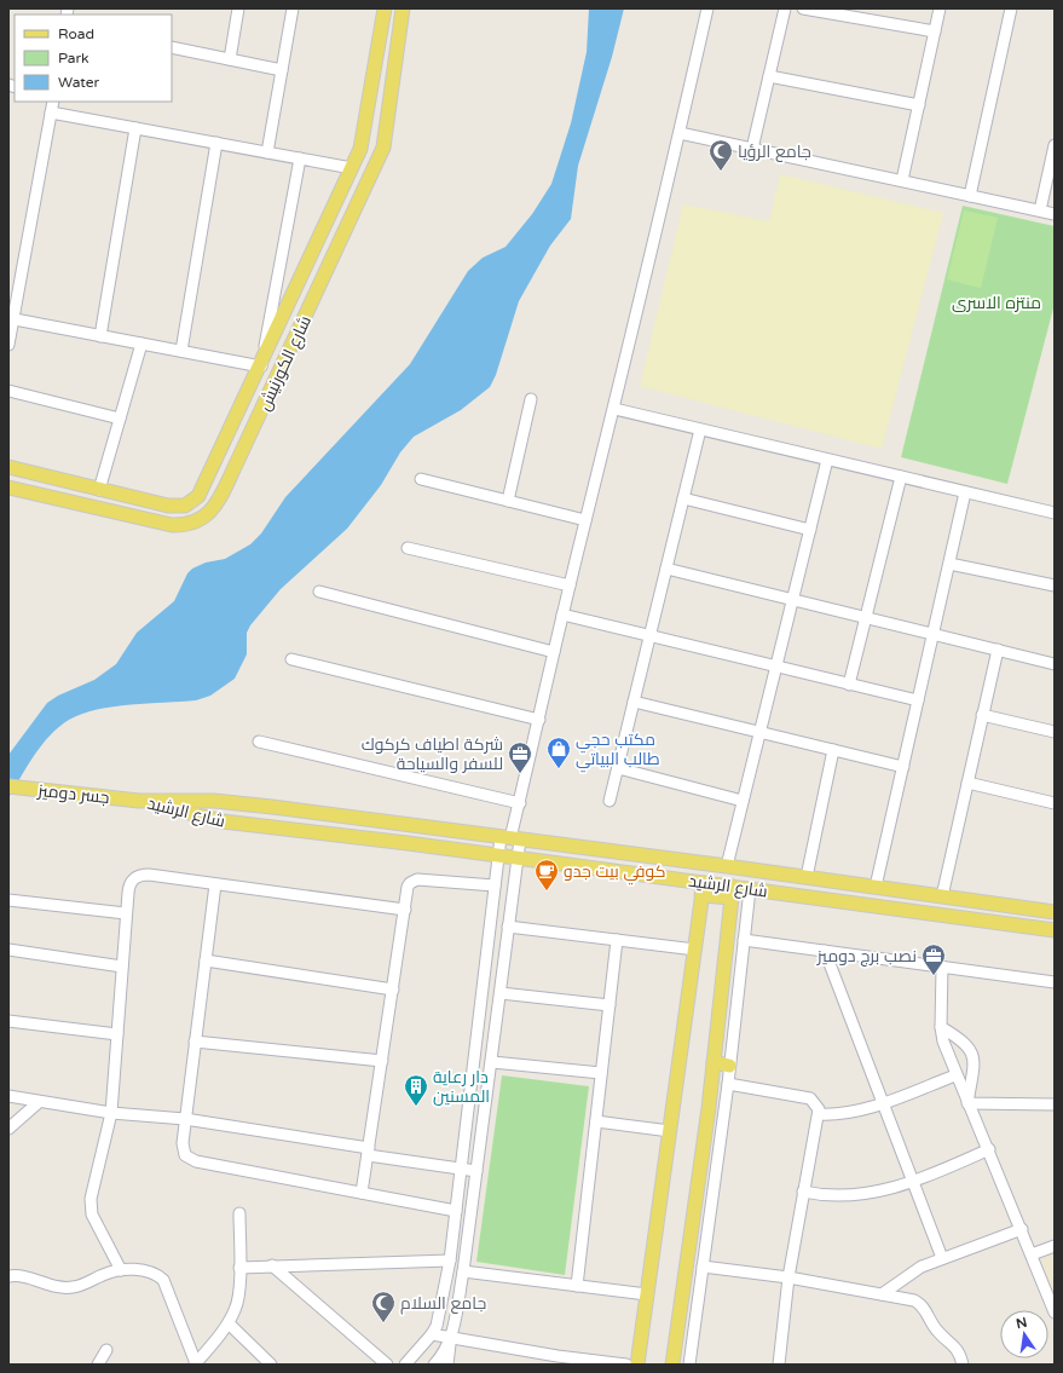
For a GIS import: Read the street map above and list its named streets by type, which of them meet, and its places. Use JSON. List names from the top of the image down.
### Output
{
  "streets": {
    "main road": ["شارع الكورنيش", "جسر دوميز", "شارع الرشيد"]
  },
  "crossings": [
    ["جسر دوميز", "شارع الرشيد"]
  ],
  "parks": ["منتزه الاسرى"],
  "places": {
    "mosque": ["جامع الرؤيا", "جامع السلام"],
    "shop": ["مكتب حجي طالب البياتي"],
    "office": ["شركة اطياف كركوك للسفر والسياحة", "نصب برج دوميز"],
    "cafe": ["كوفي بيت جدو"],
    "building": ["دار رعاية المسنين"]
  },
  "legend": ["Road", "Park", "Water"],
  "north": "top"
}
